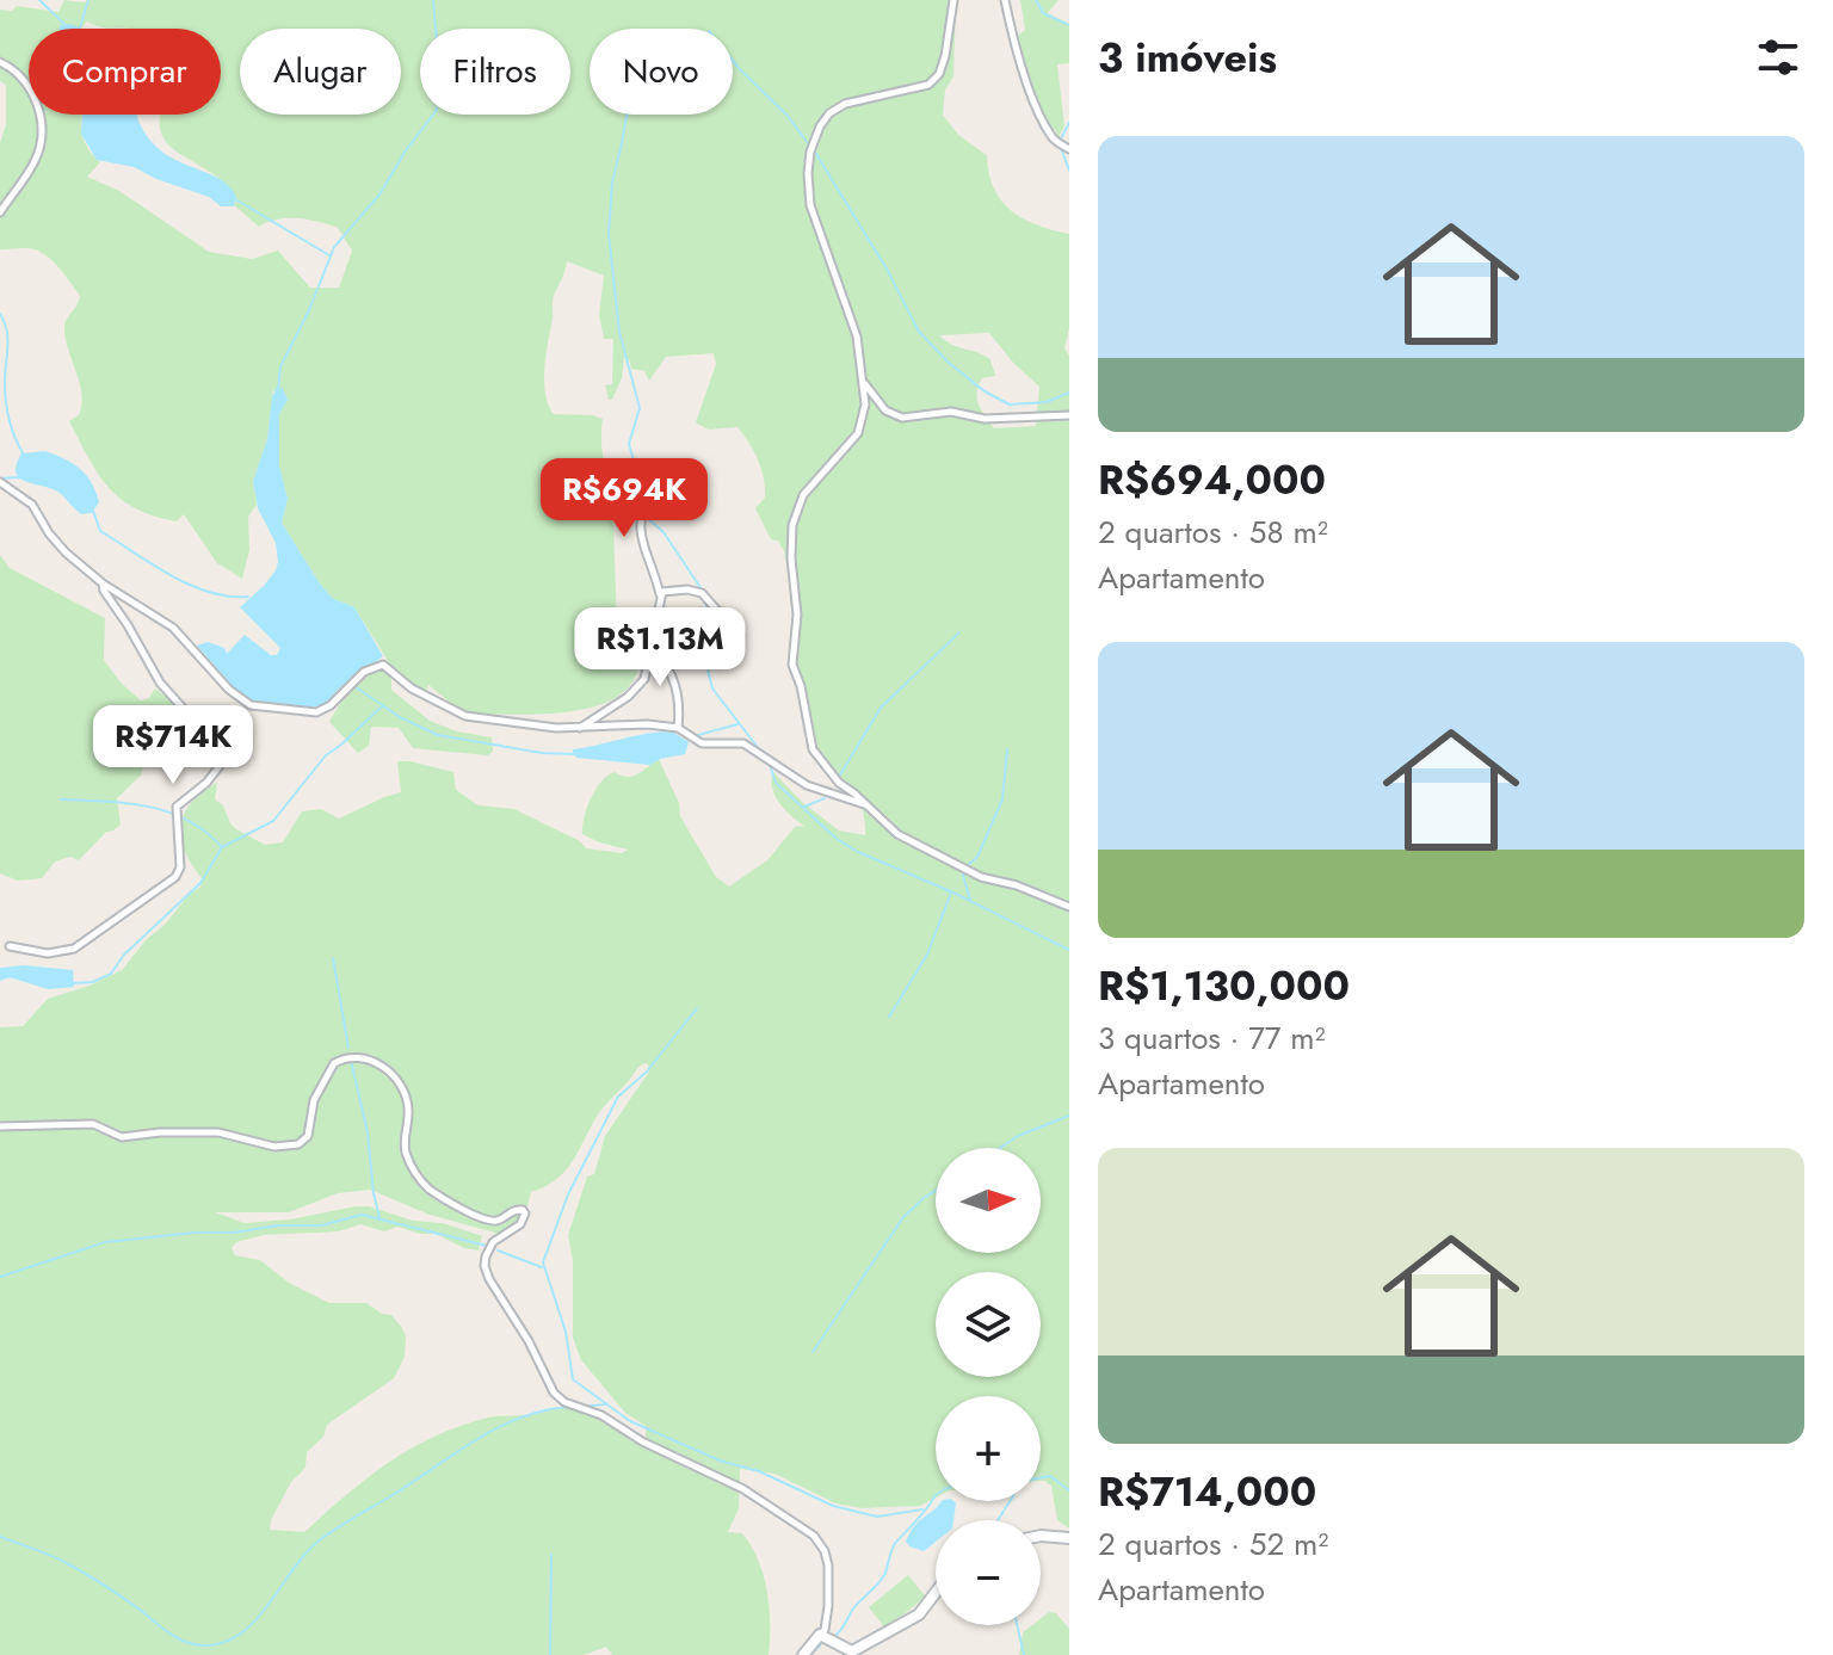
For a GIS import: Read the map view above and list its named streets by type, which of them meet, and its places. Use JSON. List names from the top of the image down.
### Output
{
  "north": "right",
  "page": {
    "heading": "3 imóveis",
    "chip": [
      "Comprar",
      "Alugar",
      "Filtros",
      "Novo"
    ],
    "list": [
      {
        "name": "R$694,000",
        "note": "2 quartos · 58 m² · Apartamento"
      },
      {
        "name": "R$1,130,000",
        "note": "3 quartos · 77 m² · Apartamento"
      },
      {
        "name": "R$714,000",
        "note": "2 quartos · 52 m² · Apartamento"
      }
    ],
    "price": ["R$694K", "R$1.13M", "R$714K"],
    "map_buttons": ["+", "−"]
  }
}
